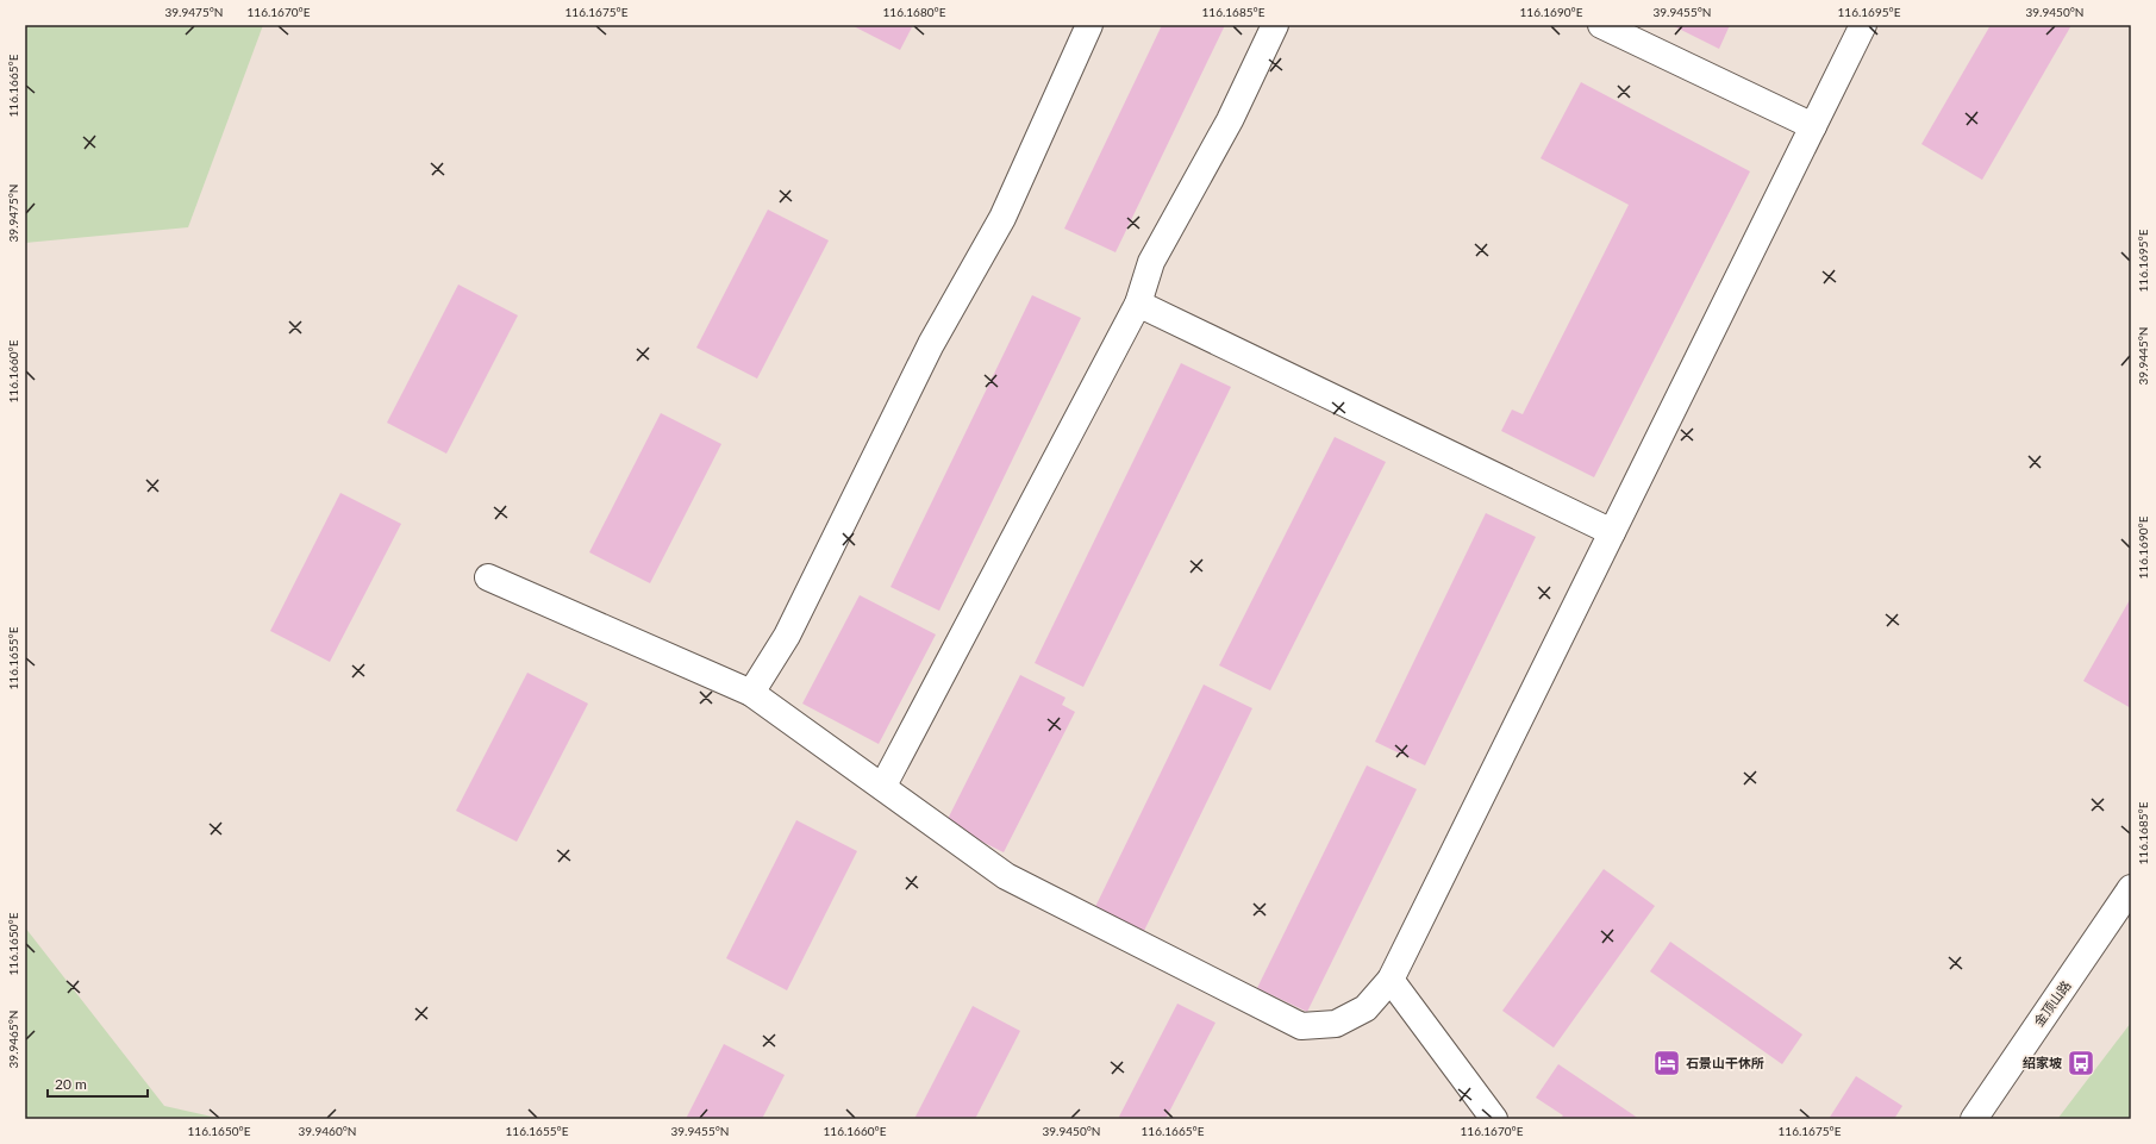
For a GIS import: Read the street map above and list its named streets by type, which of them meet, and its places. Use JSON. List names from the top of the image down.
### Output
{
  "streets": {
    "street": ["金顶山路"]
  },
  "places": {
    "hotel": ["石景山干休所"],
    "bus stop": ["绍家坡"]
  },
  "scale_bar": "20 m",
  "coordinates": [
    "39.9475°N",
    "116.1670°E",
    "116.1675°E",
    "116.1680°E",
    "116.1685°E",
    "116.1690°E",
    "39.9455°N",
    "116.1695°E",
    "39.9450°N",
    "116.1665°E",
    "39.9445°N",
    "116.1660°E",
    "116.1655°E",
    "116.1650°E",
    "39.9465°N",
    "39.9460°N"
  ]
}
